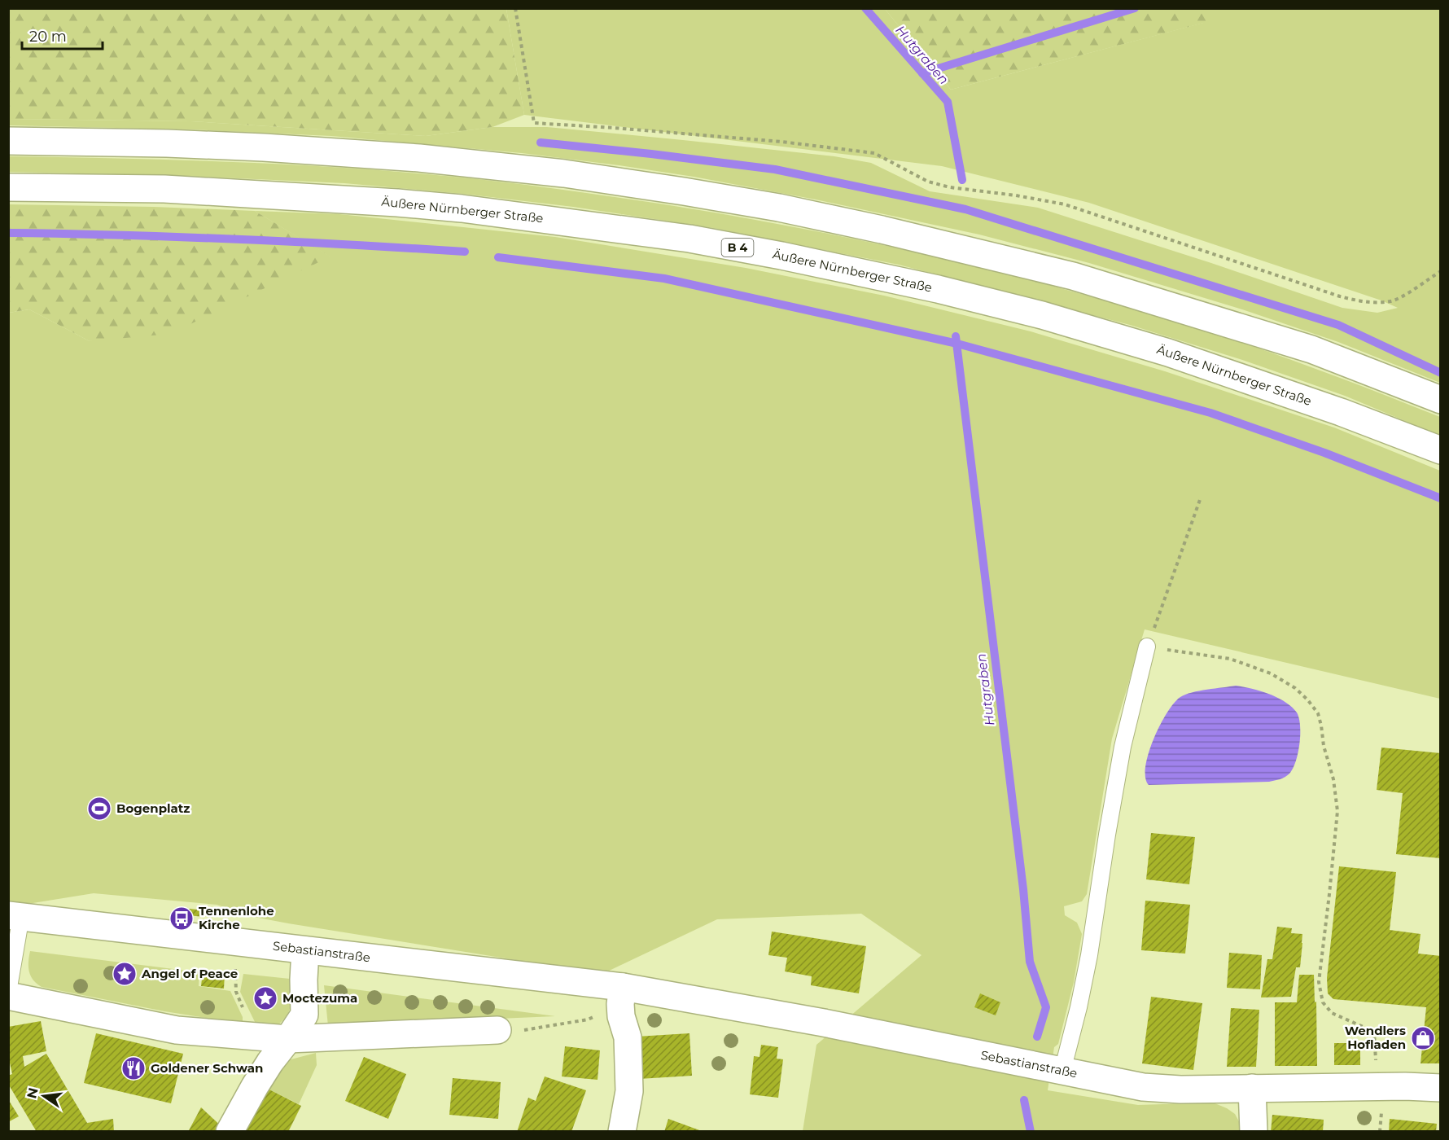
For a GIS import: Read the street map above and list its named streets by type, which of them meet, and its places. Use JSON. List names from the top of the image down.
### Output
{
  "streets": {
    "main road": ["Äußere Nürnberger Straße", "B 4", "Sebastianstraße"]
  },
  "water": ["Hutgraben"],
  "places": {
    "sports": ["Bogenplatz"],
    "bus stop": ["Tennenlohe Kirche"],
    "place": ["Angel of Peace", "Moctezuma"],
    "shop": ["Wendlers Hofladen"],
    "restaurant": ["Goldener Schwan"]
  },
  "scale_bar": "20 m",
  "north": "left"
}
